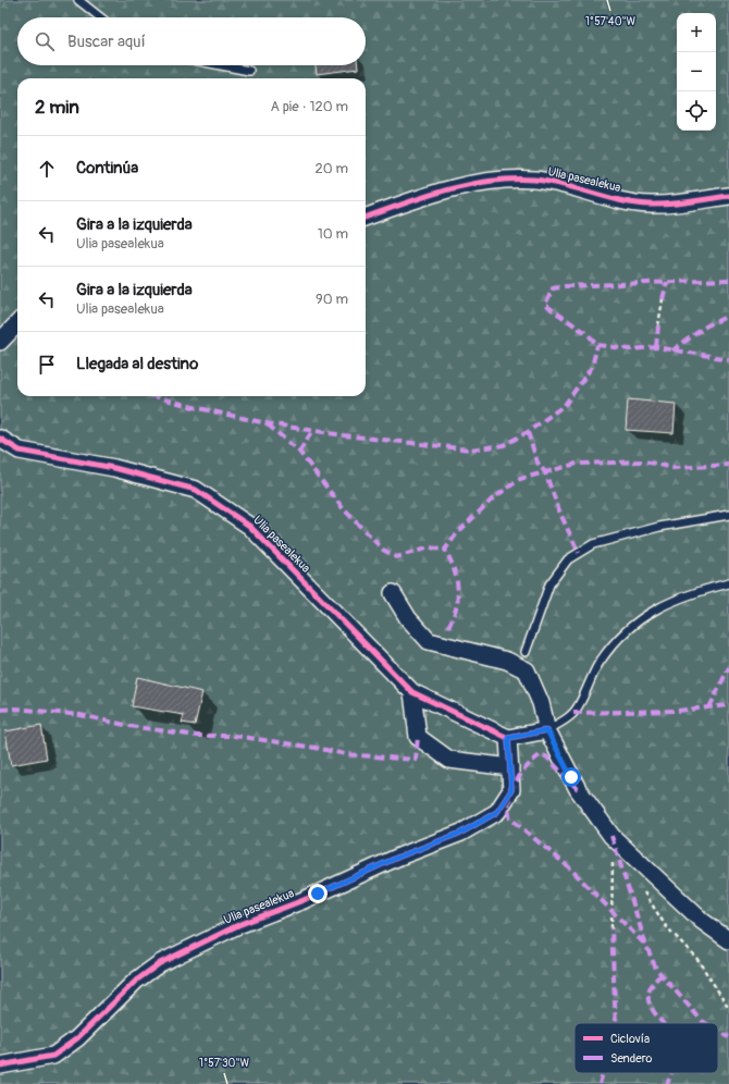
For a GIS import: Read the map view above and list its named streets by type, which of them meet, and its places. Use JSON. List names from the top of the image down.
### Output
{
  "streets": {
    "street": ["Ulia pasealekua"]
  },
  "legend": ["Ciclovía", "Sendero"],
  "page": {
    "map_buttons": ["+", "−"],
    "search": "Buscar aquí",
    "heading": ["2 min", "A pie · 120 m"],
    "list": [
      ["Continúa", "20 m"],
      ["Gira a la izquierda", "Ulia pasealekua", "10 m"],
      ["Gira a la izquierda", "Ulia pasealekua", "90 m"],
      "Llegada al destino"
    ]
  },
  "coordinates": ["1°57'40\"W", "1°57'30\"W"]
}
